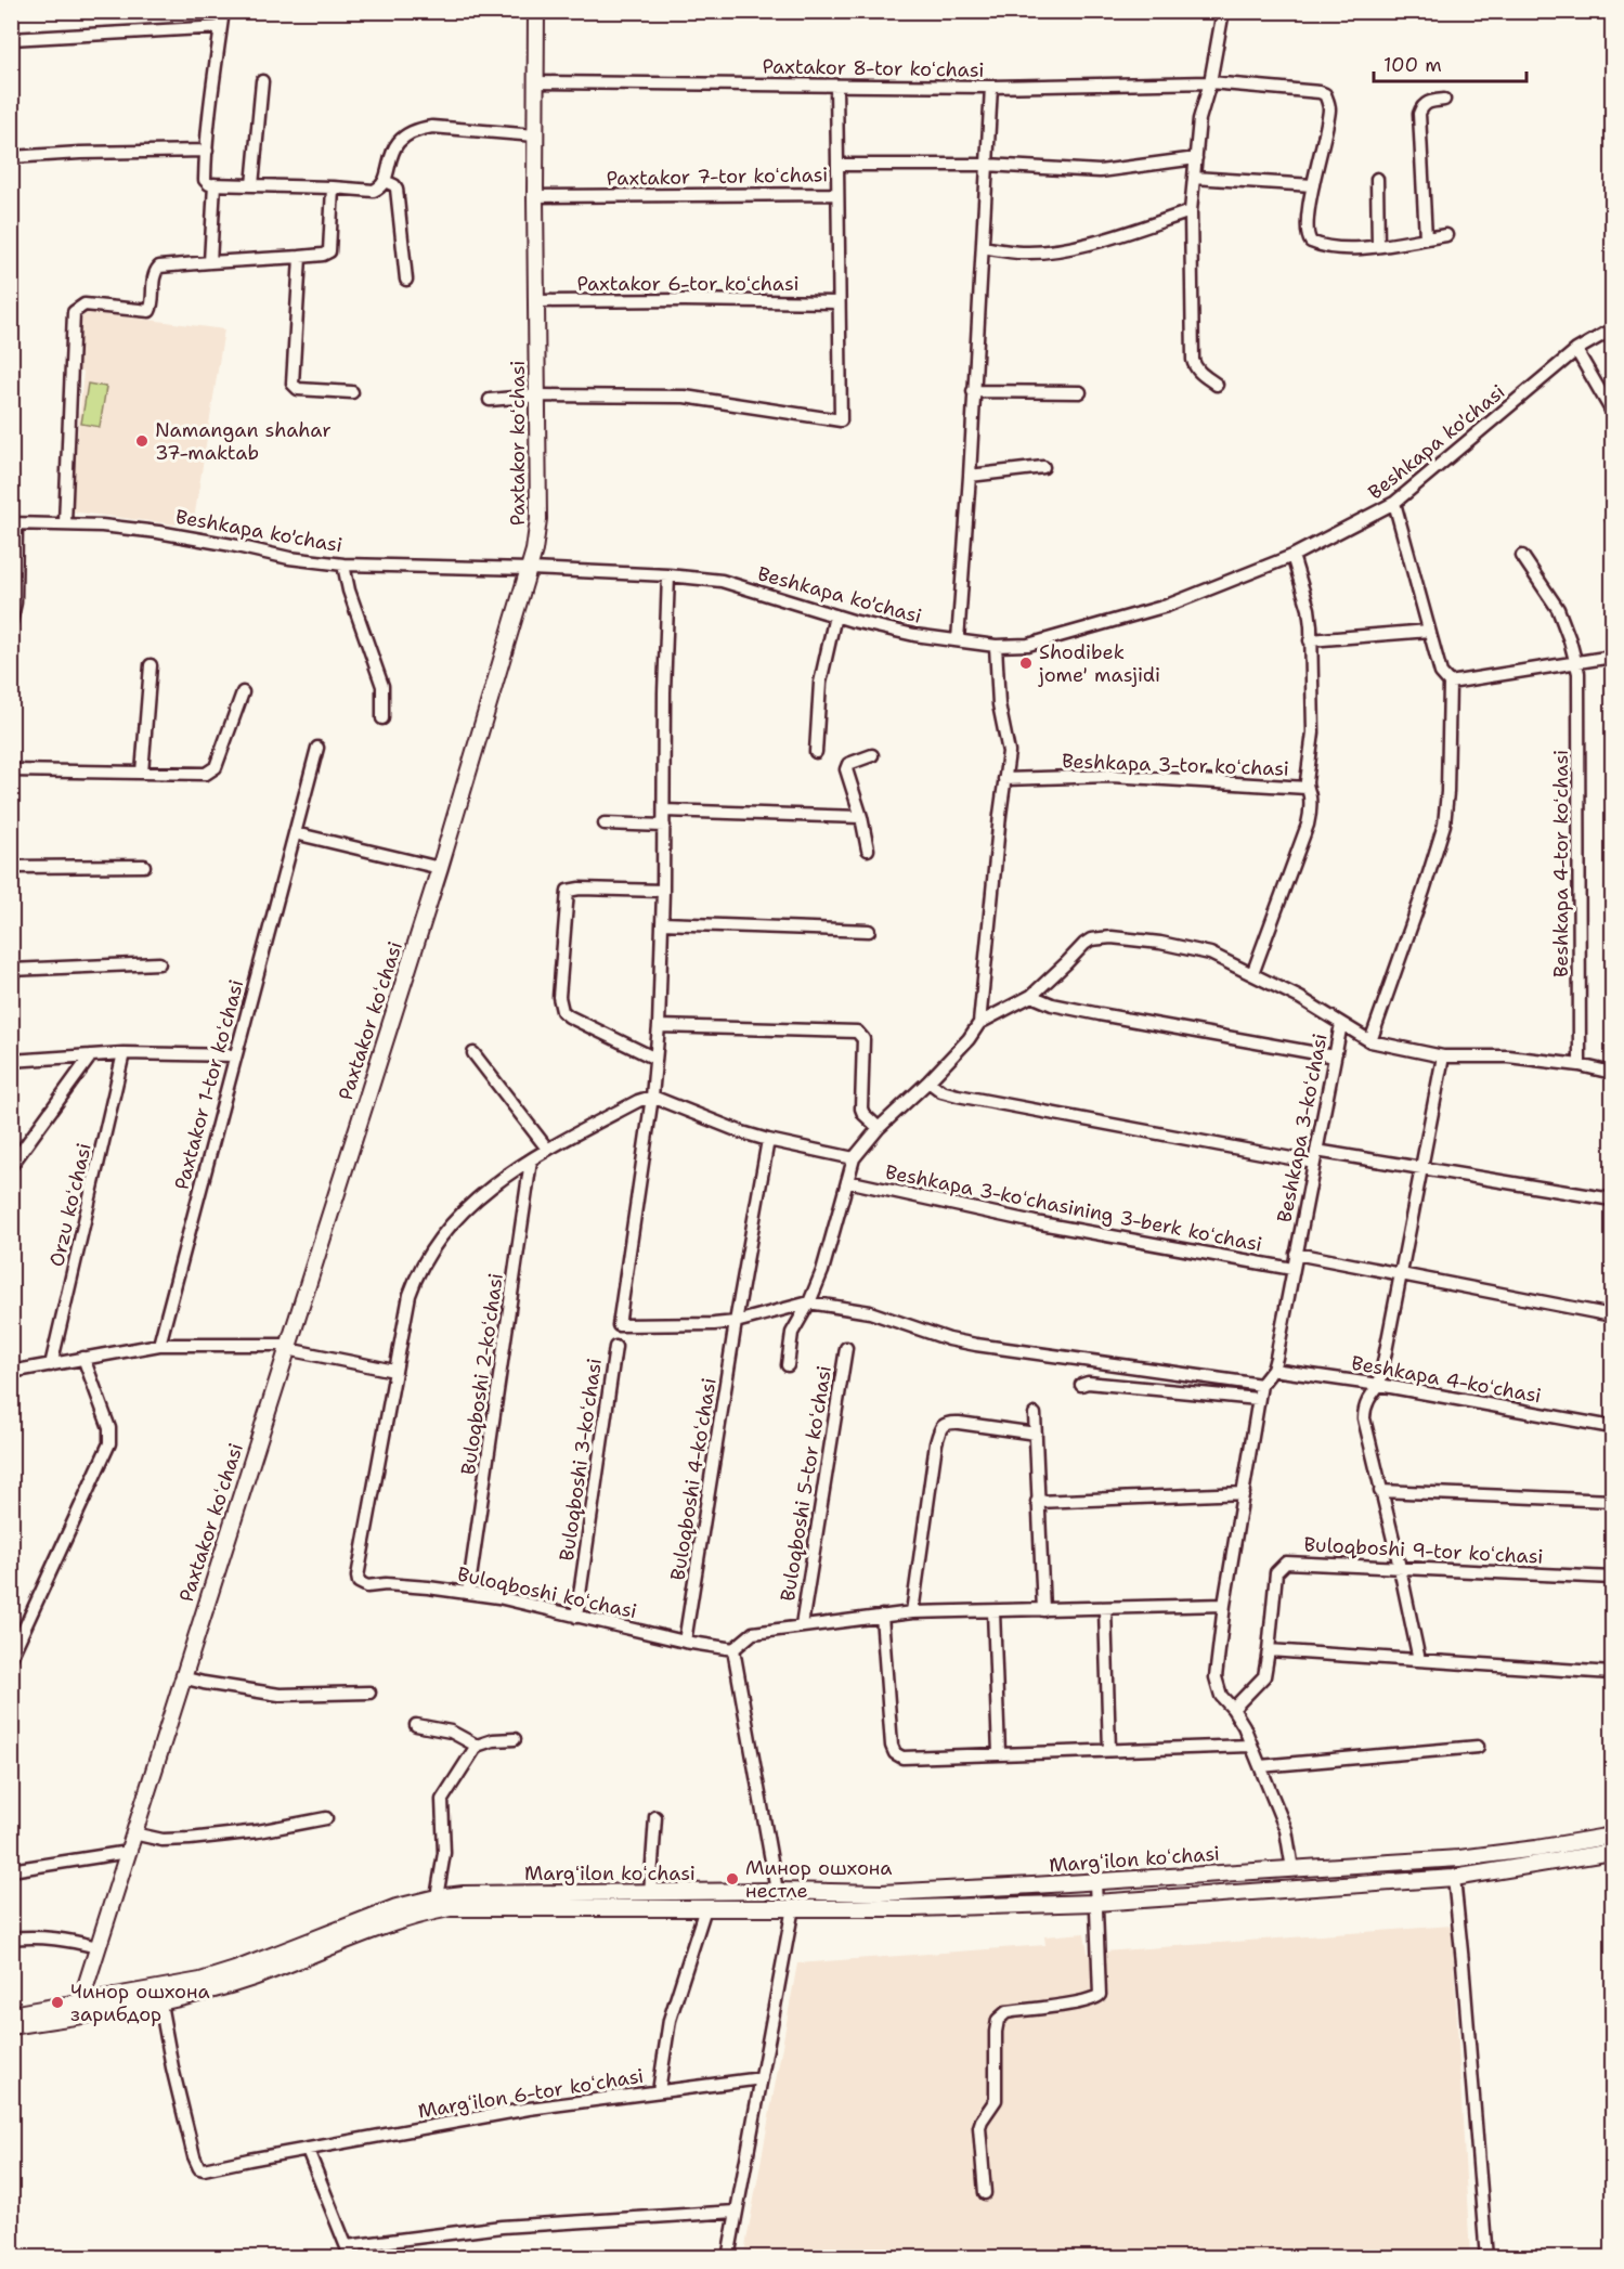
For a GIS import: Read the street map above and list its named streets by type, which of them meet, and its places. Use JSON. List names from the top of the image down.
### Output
{
  "streets": {
    "main road": ["Paxtakor koʻchasi", "Margʻilon koʻchasi"],
    "street": [
      "Paxtakor 8-tor koʻchasi",
      "Paxtakor 7-tor koʻchasi",
      "Paxtakor 6-tor koʻchasi",
      "Beshkapa ko'chasi",
      "Beshkapa 3-tor koʻchasi",
      "Beshkapa 4-tor koʻchasi",
      "Paxtakor 1-tor koʻchasi",
      "Beshkapa 3-koʻchasi",
      "Orzu koʻchasi",
      "Beshkapa 3-koʻchasining 3-berk koʻchasi",
      "Buloqboshi 2-koʻchasi",
      "Beshkapa 4-koʻchasi",
      "Buloqboshi 3-koʻchasi",
      "Buloqboshi 4-koʻchasi",
      "Buloqboshi 5-tor koʻchasi",
      "Buloqboshi 9-tor koʻchasi",
      "Buloqboshi koʻchasi",
      "Margʻilon 6-tor koʻchasi"
    ]
  },
  "crossings": [
    ["Paxtakor 8-tor koʻchasi", "Paxtakor koʻchasi"],
    ["Paxtakor 7-tor koʻchasi", "Paxtakor koʻchasi"],
    ["Paxtakor 6-tor koʻchasi", "Paxtakor koʻchasi"],
    ["Beshkapa ko'chasi", "Paxtakor koʻchasi"],
    ["Beshkapa ko'chasi", "Beshkapa 3-tor koʻchasi"],
    ["Paxtakor koʻchasi", "Margʻilon koʻchasi"],
    ["Beshkapa 3-tor koʻchasi", "Beshkapa 3-koʻchasi"],
    ["Beshkapa 3-koʻchasi", "Beshkapa 3-koʻchasining 3-berk koʻchasi"],
    ["Beshkapa 3-koʻchasi", "Beshkapa 4-koʻchasi"],
    ["Buloqboshi 2-koʻchasi", "Buloqboshi koʻchasi"],
    ["Buloqboshi 3-koʻchasi", "Buloqboshi koʻchasi"],
    ["Buloqboshi 4-koʻchasi", "Buloqboshi koʻchasi"],
    ["Margʻilon koʻchasi", "Margʻilon 6-tor koʻchasi"]
  ],
  "places": [
    "Namangan shahar 37-maktab",
    "Shodibek jome' masjidi",
    "Минор ошхона нестле",
    "Чинор ошхона зарибдор"
  ],
  "scale_bar": "100 m"
}
